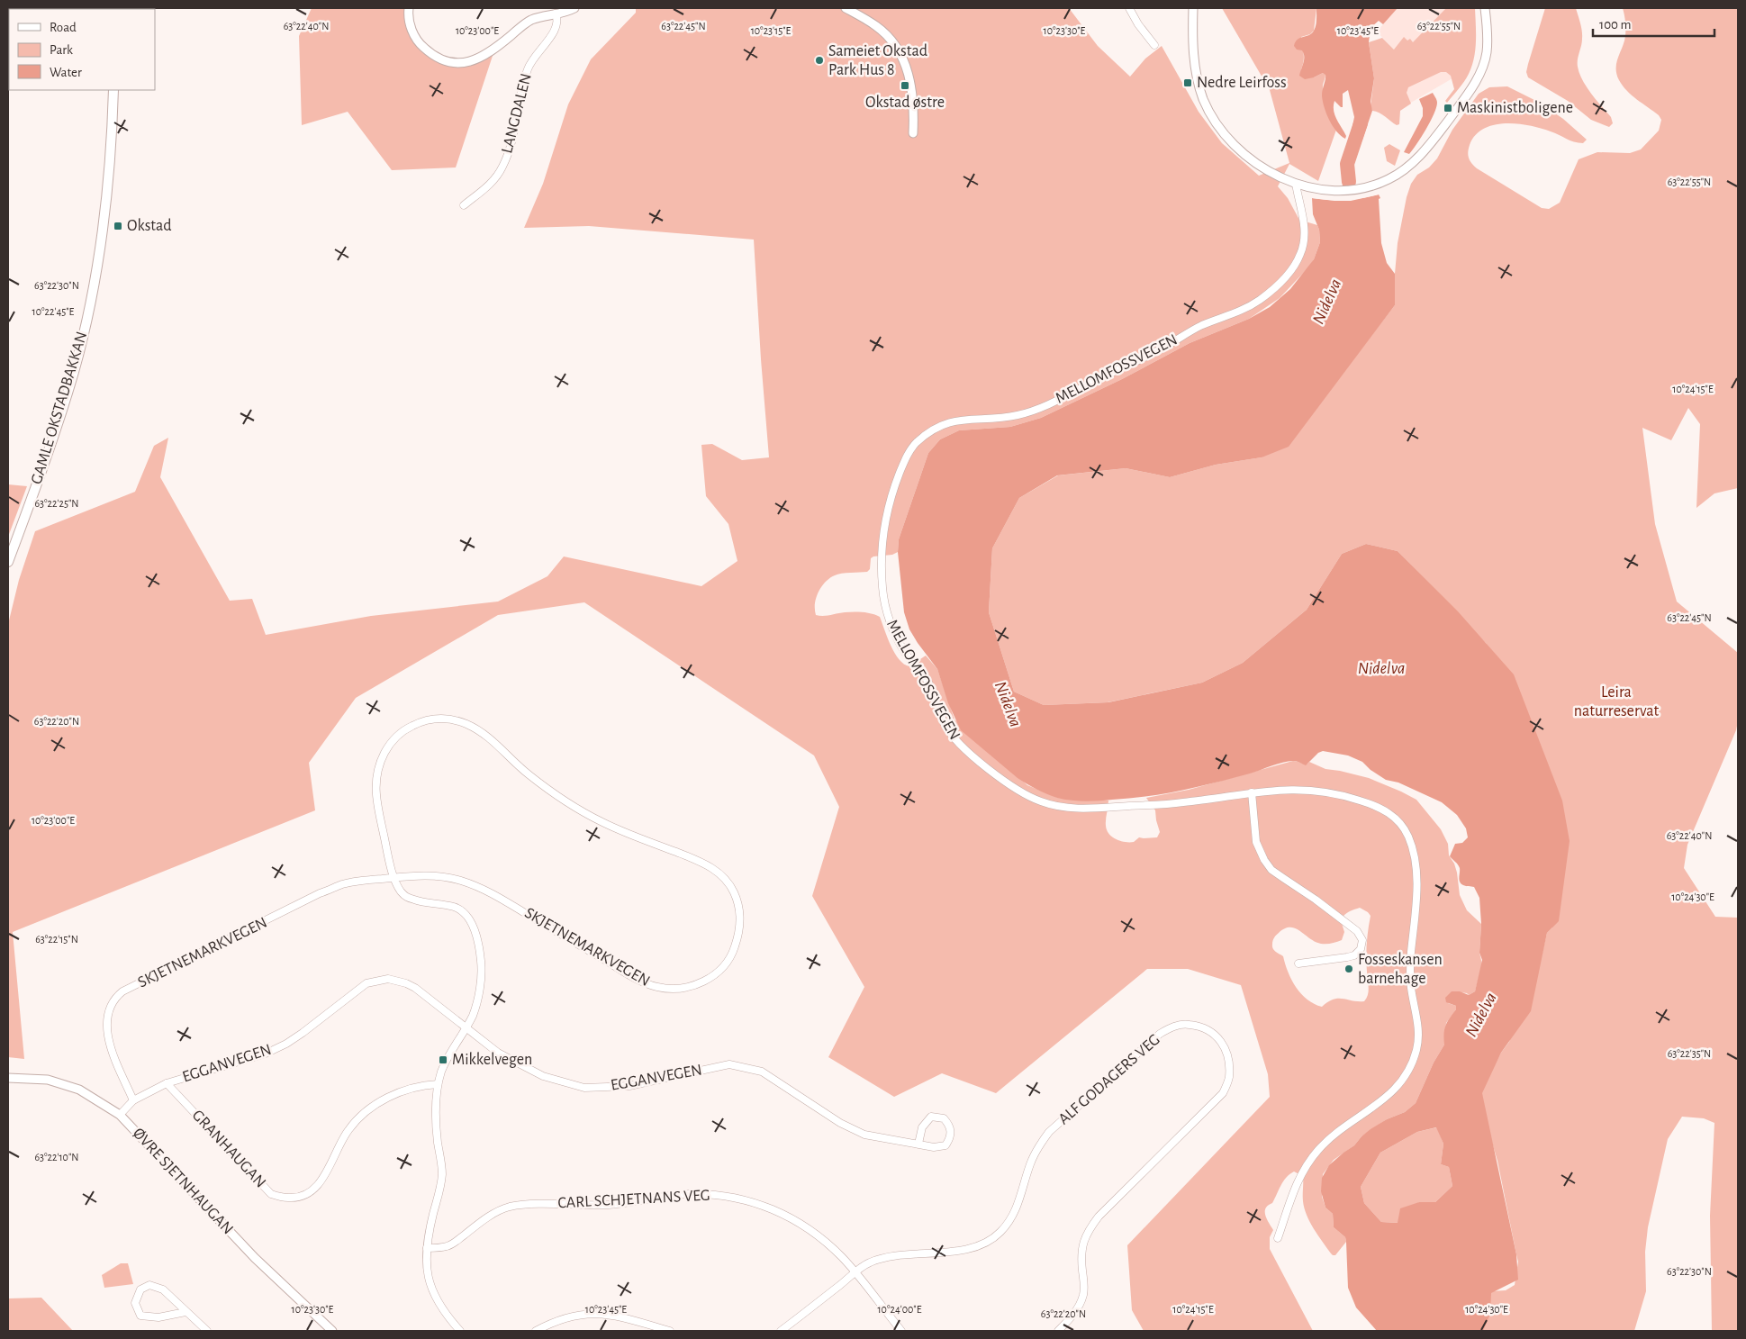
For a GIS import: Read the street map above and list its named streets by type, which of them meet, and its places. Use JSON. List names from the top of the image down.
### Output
{
  "streets": {
    "main road": ["GAMLE OKSTADBAKKAN"],
    "street": [
      "LANGDALEN",
      "MELLOMFOSSVEGEN",
      "SKJETNEMARKVEGEN",
      "EGGANVEGEN",
      "ALF GODAGERS VEG",
      "GRANHAUGAN",
      "ØVRE SJETNHAUGAN",
      "CARL SCHJETNANS VEG"
    ]
  },
  "crossings": [
    ["SKJETNEMARKVEGEN", "EGGANVEGEN"],
    ["EGGANVEGEN", "GRANHAUGAN"],
    ["EGGANVEGEN", "ØVRE SJETNHAUGAN"],
    ["ALF GODAGERS VEG", "CARL SCHJETNANS VEG"]
  ],
  "water": ["Nidelva"],
  "parks": ["Leira naturreservat"],
  "places": {
    "other": ["Sameiet Okstad Park Hus 8", "Fosseskansen barnehage"],
    "transit": [
      "Nedre Leirfoss",
      "Okstad østre",
      "Maskinistboligene",
      "Okstad",
      "Mikkelvegen"
    ]
  },
  "legend": ["Road", "Park", "Water"],
  "scale_bar": "100 m",
  "coordinates": [
    "63°22'40\"N",
    "63°22'45\"N",
    "63°22'55\"N",
    "10°23'15\"E",
    "10°23'30\"E",
    "10°23'45\"E",
    "10°23'00\"E",
    "63°22'30\"N",
    "10°22'45\"E",
    "10°24'15\"E",
    "63°22'25\"N",
    "63°22'20\"N",
    "10°24'30\"E",
    "63°22'15\"N",
    "63°22'35\"N",
    "63°22'10\"N",
    "10°24'00\"E"
  ]
}
